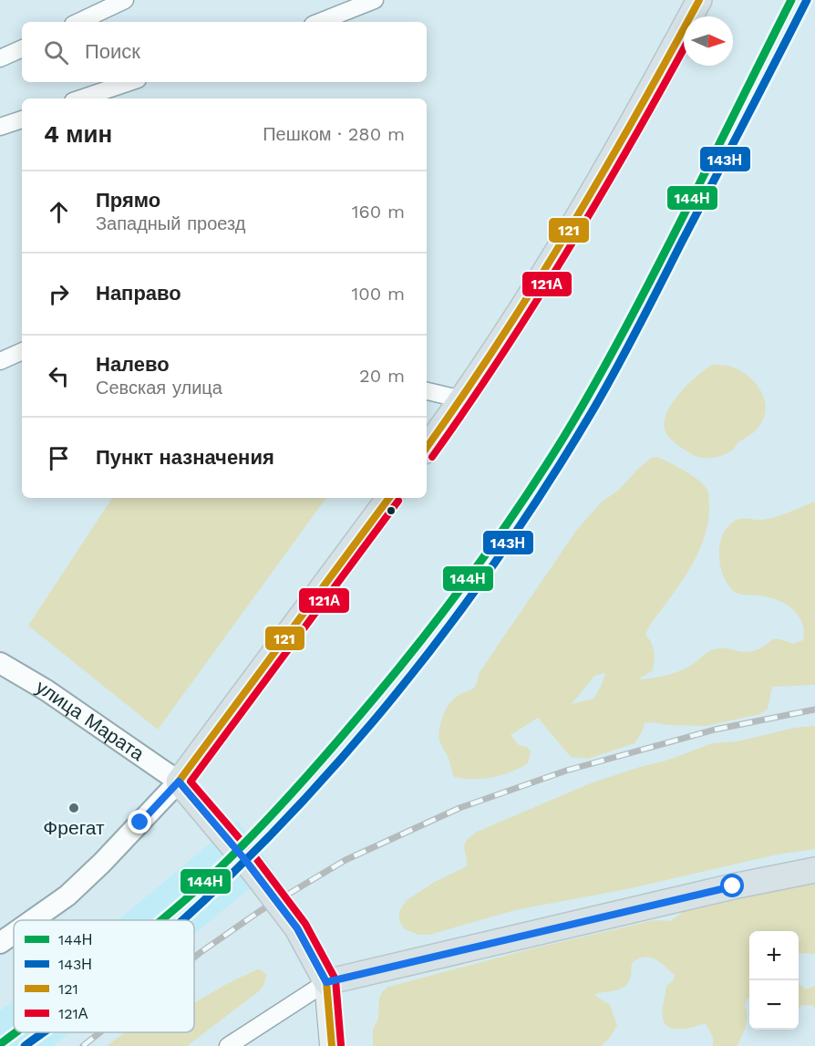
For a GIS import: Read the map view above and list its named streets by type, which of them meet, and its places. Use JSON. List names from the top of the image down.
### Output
{
  "streets": {
    "street": ["улица Марата"]
  },
  "places": ["Фрегат"],
  "lines": [
    "transit line 144Н",
    "transit line 143Н",
    "transit line 121",
    "transit line 121А"
  ],
  "legend": [
    "144Н",
    "143Н",
    "121",
    "121А"
  ],
  "north": "right",
  "page": {
    "search": "Поиск",
    "heading": ["4 мин", "Пешком · 280 m"],
    "list": [
      ["Прямо", "Западный проезд", "160 m"],
      ["Направо", "100 m"],
      ["Налево", "Севская улица", "20 m"],
      "Пункт назначения"
    ],
    "map_buttons": ["+", "−"]
  }
}
